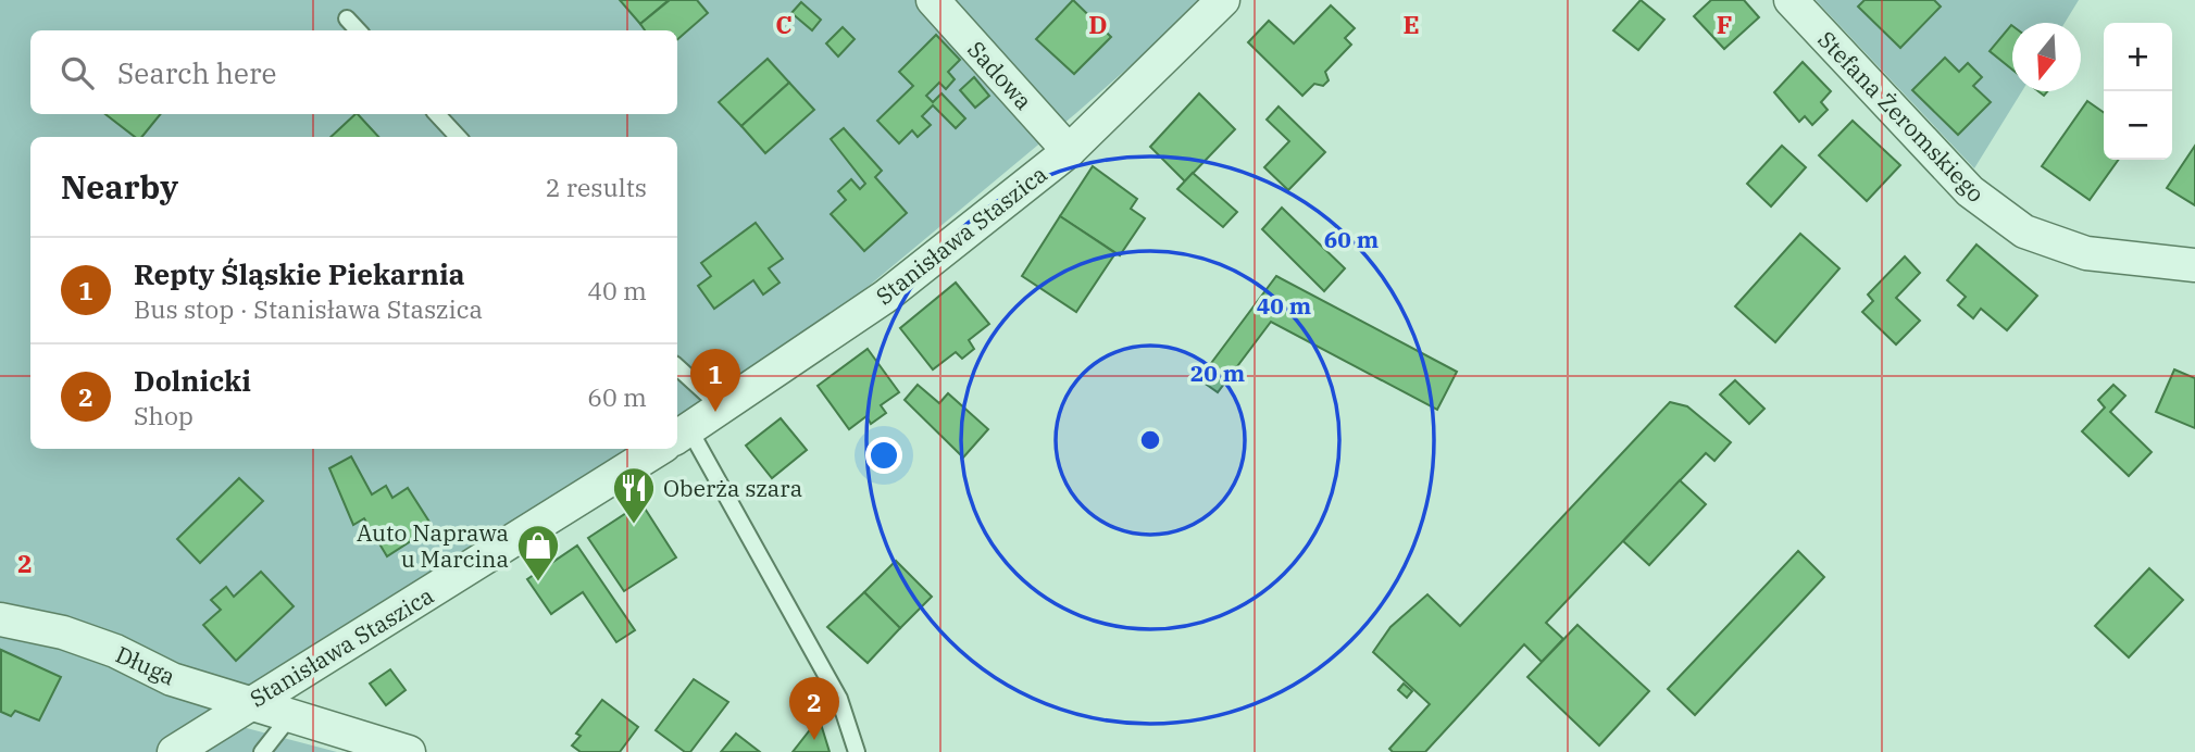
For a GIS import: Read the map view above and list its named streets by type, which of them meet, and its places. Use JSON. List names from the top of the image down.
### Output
{
  "streets": {
    "street": [
      "Sadowa",
      "Stefana Żeromskiego",
      "Stanisława Staszica",
      "Długa"
    ]
  },
  "crossings": [
    ["Sadowa", "Stanisława Staszica"],
    ["Stanisława Staszica", "Długa"]
  ],
  "places": {
    "restaurant": ["Oberża szara"],
    "shop": ["Auto Naprawa u Marcina"]
  },
  "north": "bottom",
  "page": {
    "map_buttons": ["+", "−"],
    "search": "Search here",
    "heading": ["Nearby", "2 results"],
    "list": [
      {
        "mark": "1",
        "name": "Repty Śląskie Piekarnia",
        "note": "Bus stop · Stanisława Staszica",
        "value": "40 m"
      },
      {
        "mark": "2",
        "name": "Dolnicki",
        "note": "Shop",
        "value": "60 m"
      }
    ],
    "pins": ["1", "2"]
  },
  "grid": {
    "columns": [
      "C",
      "D",
      "E",
      "F"
    ],
    "rows": ["2"]
  },
  "rings": ["60 m", "40 m", "20 m"]
}
